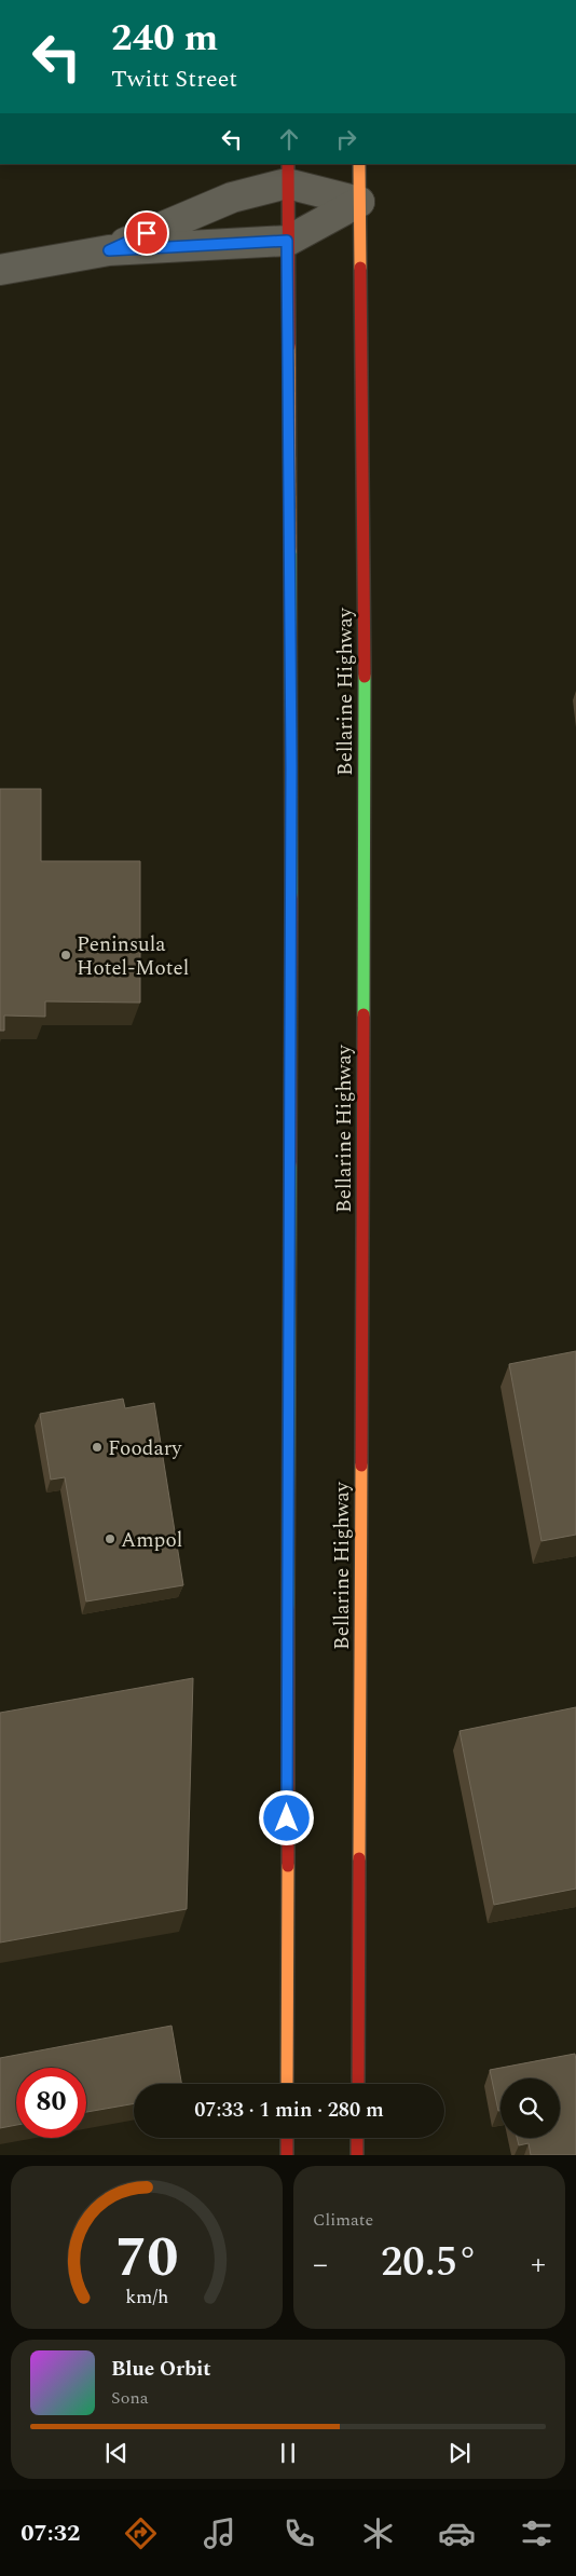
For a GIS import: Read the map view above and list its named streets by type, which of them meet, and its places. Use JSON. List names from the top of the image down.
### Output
{
  "streets": {
    "highway": ["Bellarine Highway"]
  },
  "places": ["Peninsula Hotel-Motel", "Foodary", "Ampol"],
  "page": {
    "turn": ["240 m", "Twitt Street"],
    "limit": "80",
    "trip": "07:33 · 1 min · 280 m",
    "tile": "Climate",
    "heat": ["−", "20.5°", "+"],
    "song": ["Blue Orbit", "Sona"],
    "tabs": "07:32",
    "gauge": ["70", "km/h"]
  }
}
